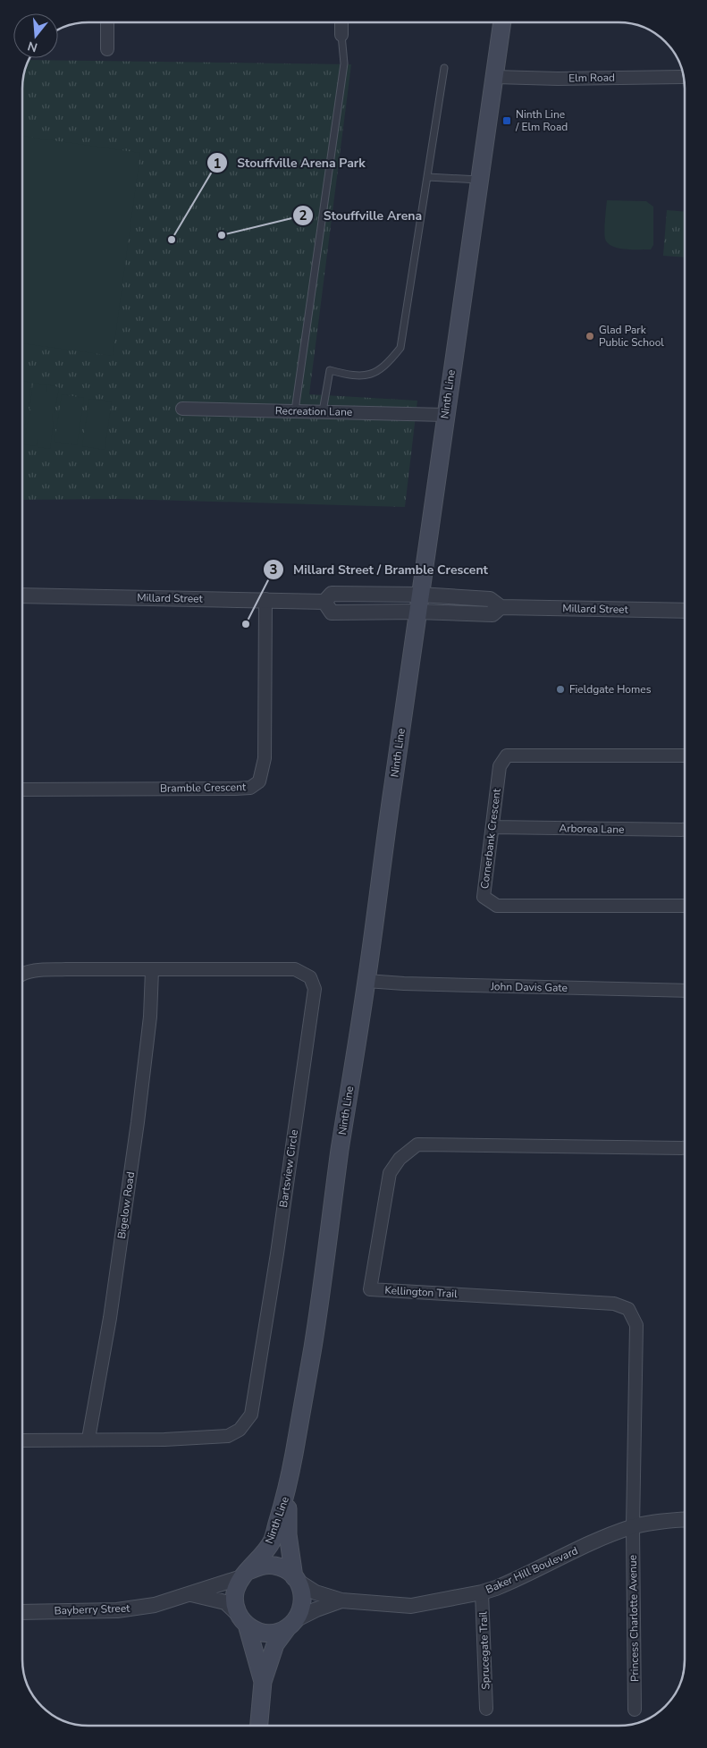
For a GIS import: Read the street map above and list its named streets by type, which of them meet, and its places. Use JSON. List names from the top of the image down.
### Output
{
  "streets": {
    "main road": ["Ninth Line"],
    "street": [
      "Elm Road",
      "Recreation Lane",
      "Millard Street",
      "Bramble Crescent",
      "Arborea Lane",
      "Cornerbank Crescent",
      "John Davis Gate",
      "Bartsview Circle",
      "Bigelow Road",
      "Kellington Trail",
      "Baker Hill Boulevard",
      "Bayberry Street",
      "Princess Charlotte Avenue",
      "Sprucegate Trail"
    ]
  },
  "crossings": [
    ["Elm Road", "Ninth Line"],
    ["Ninth Line", "Recreation Lane"],
    ["Ninth Line", "Millard Street"],
    ["Ninth Line", "John Davis Gate"],
    ["Ninth Line", "Baker Hill Boulevard"],
    ["Ninth Line", "Bayberry Street"],
    ["Millard Street", "Bramble Crescent"],
    ["Arborea Lane", "Cornerbank Crescent"],
    ["Bartsview Circle", "Bigelow Road"],
    ["Kellington Trail", "Baker Hill Boulevard"],
    ["Kellington Trail", "Princess Charlotte Avenue"],
    ["Baker Hill Boulevard", "Bayberry Street"],
    ["Baker Hill Boulevard", "Princess Charlotte Avenue"],
    ["Baker Hill Boulevard", "Sprucegate Trail"]
  ],
  "places": {
    "transit": ["Ninth Line / Elm Road"],
    "other": [
      "Stouffville Arena",
      "Stouffville Arena Park",
      "Glad Park Public School",
      "Millard Street / Bramble Crescent",
      "Fieldgate Homes"
    ]
  },
  "north": "bottom"
}
